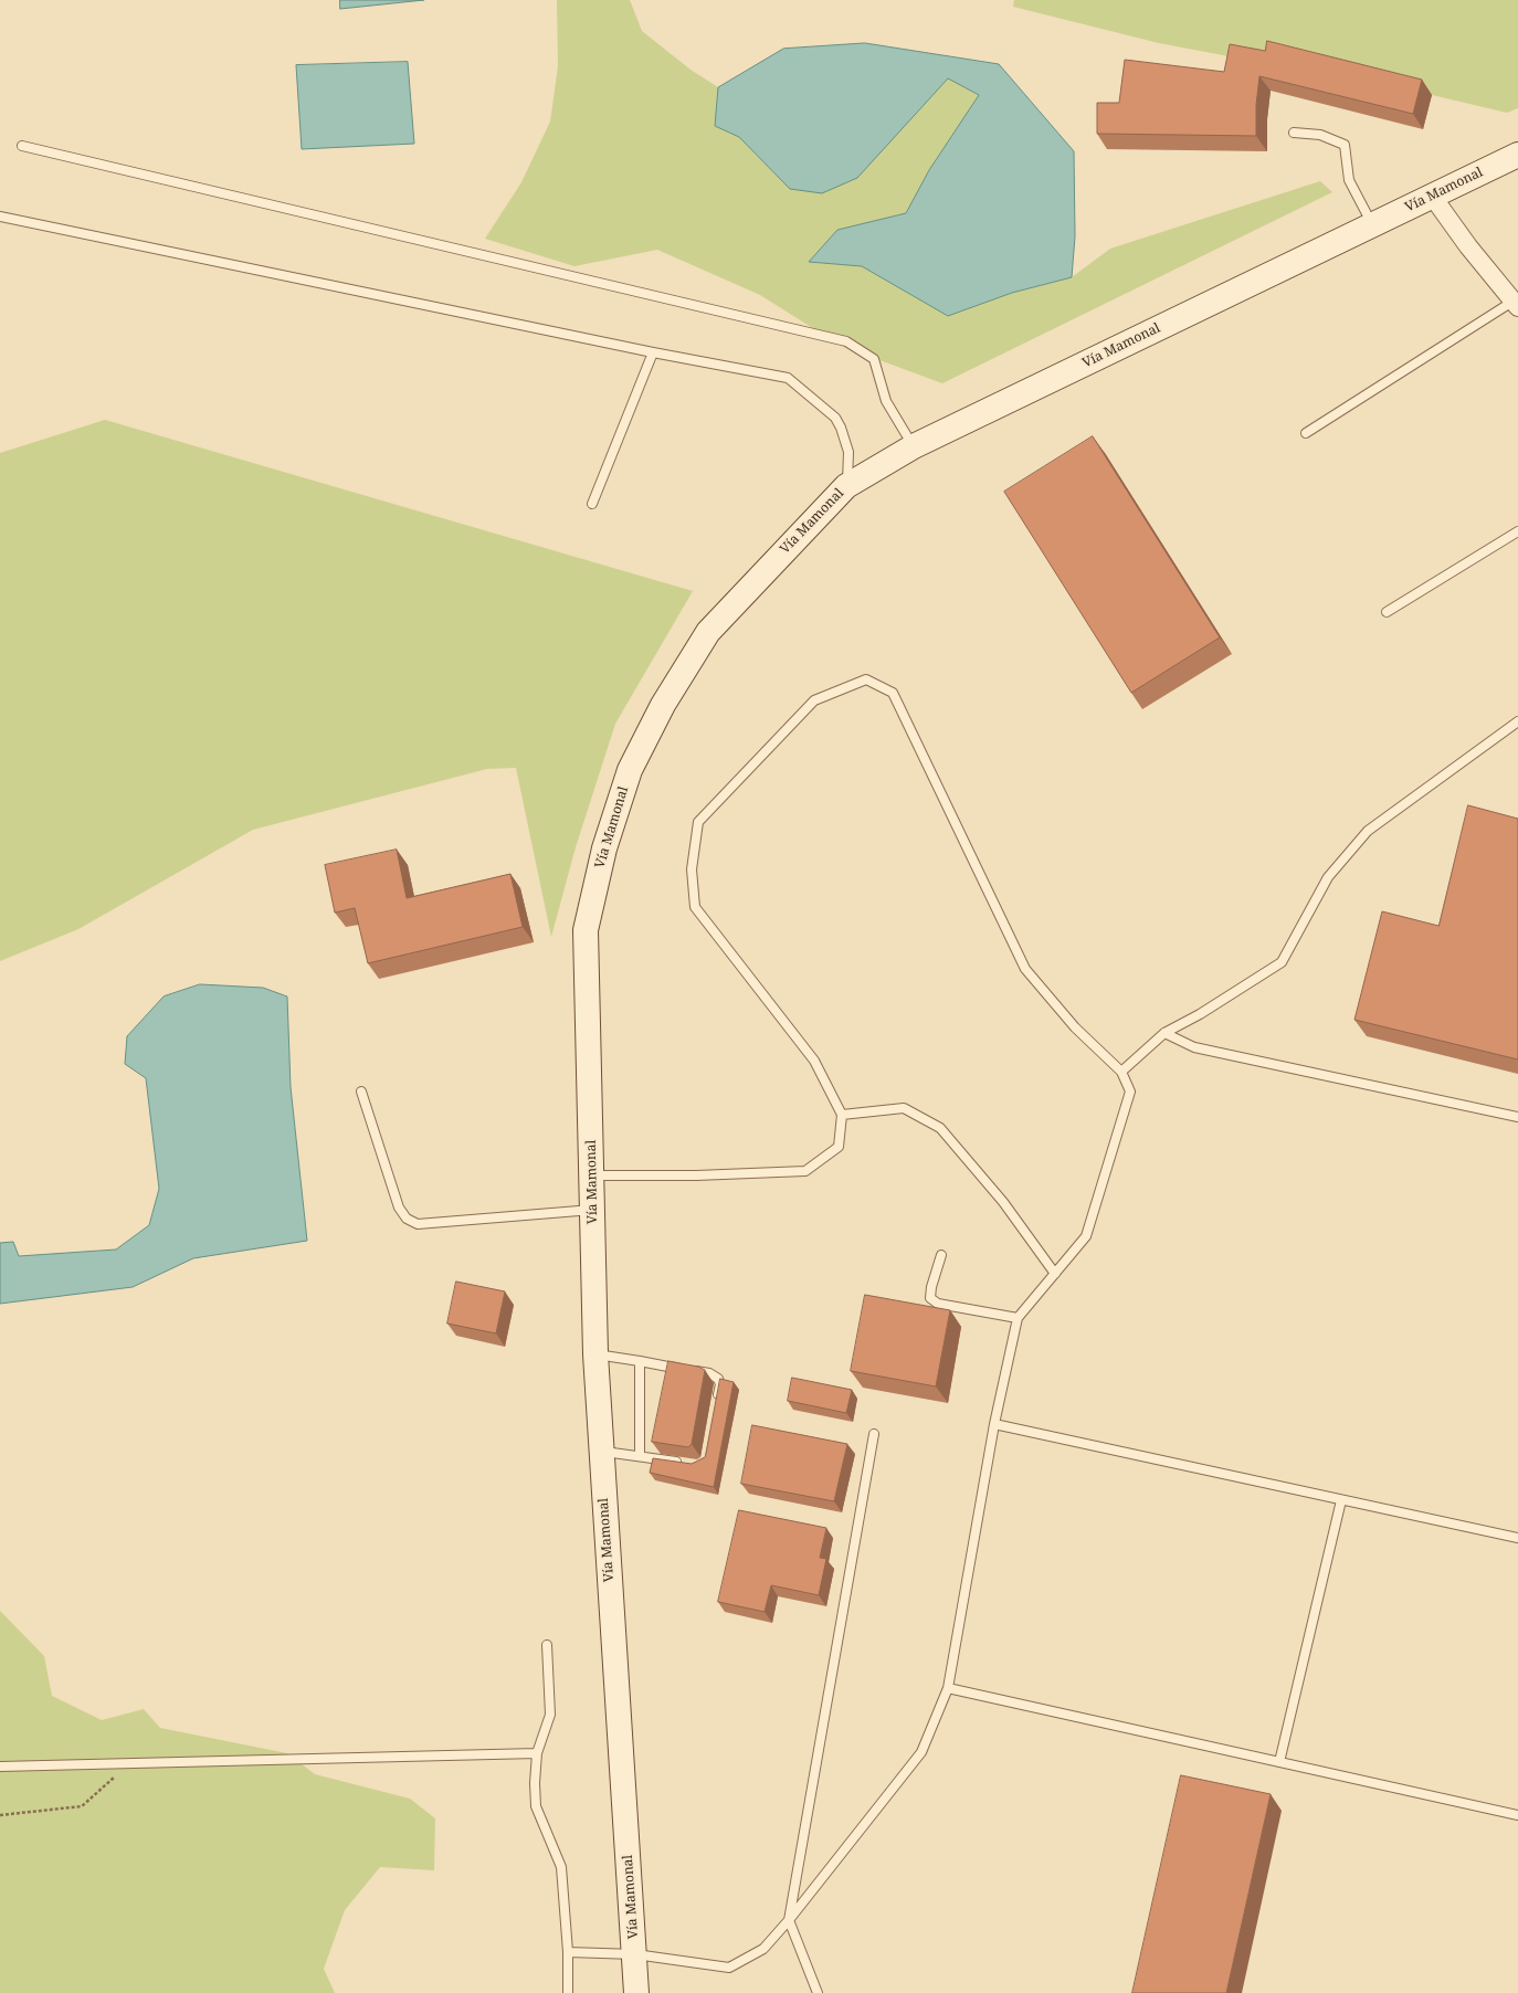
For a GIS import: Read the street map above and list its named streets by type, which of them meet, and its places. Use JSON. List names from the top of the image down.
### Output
{
  "streets": {
    "street": ["Vía Mamonal"]
  }
}
